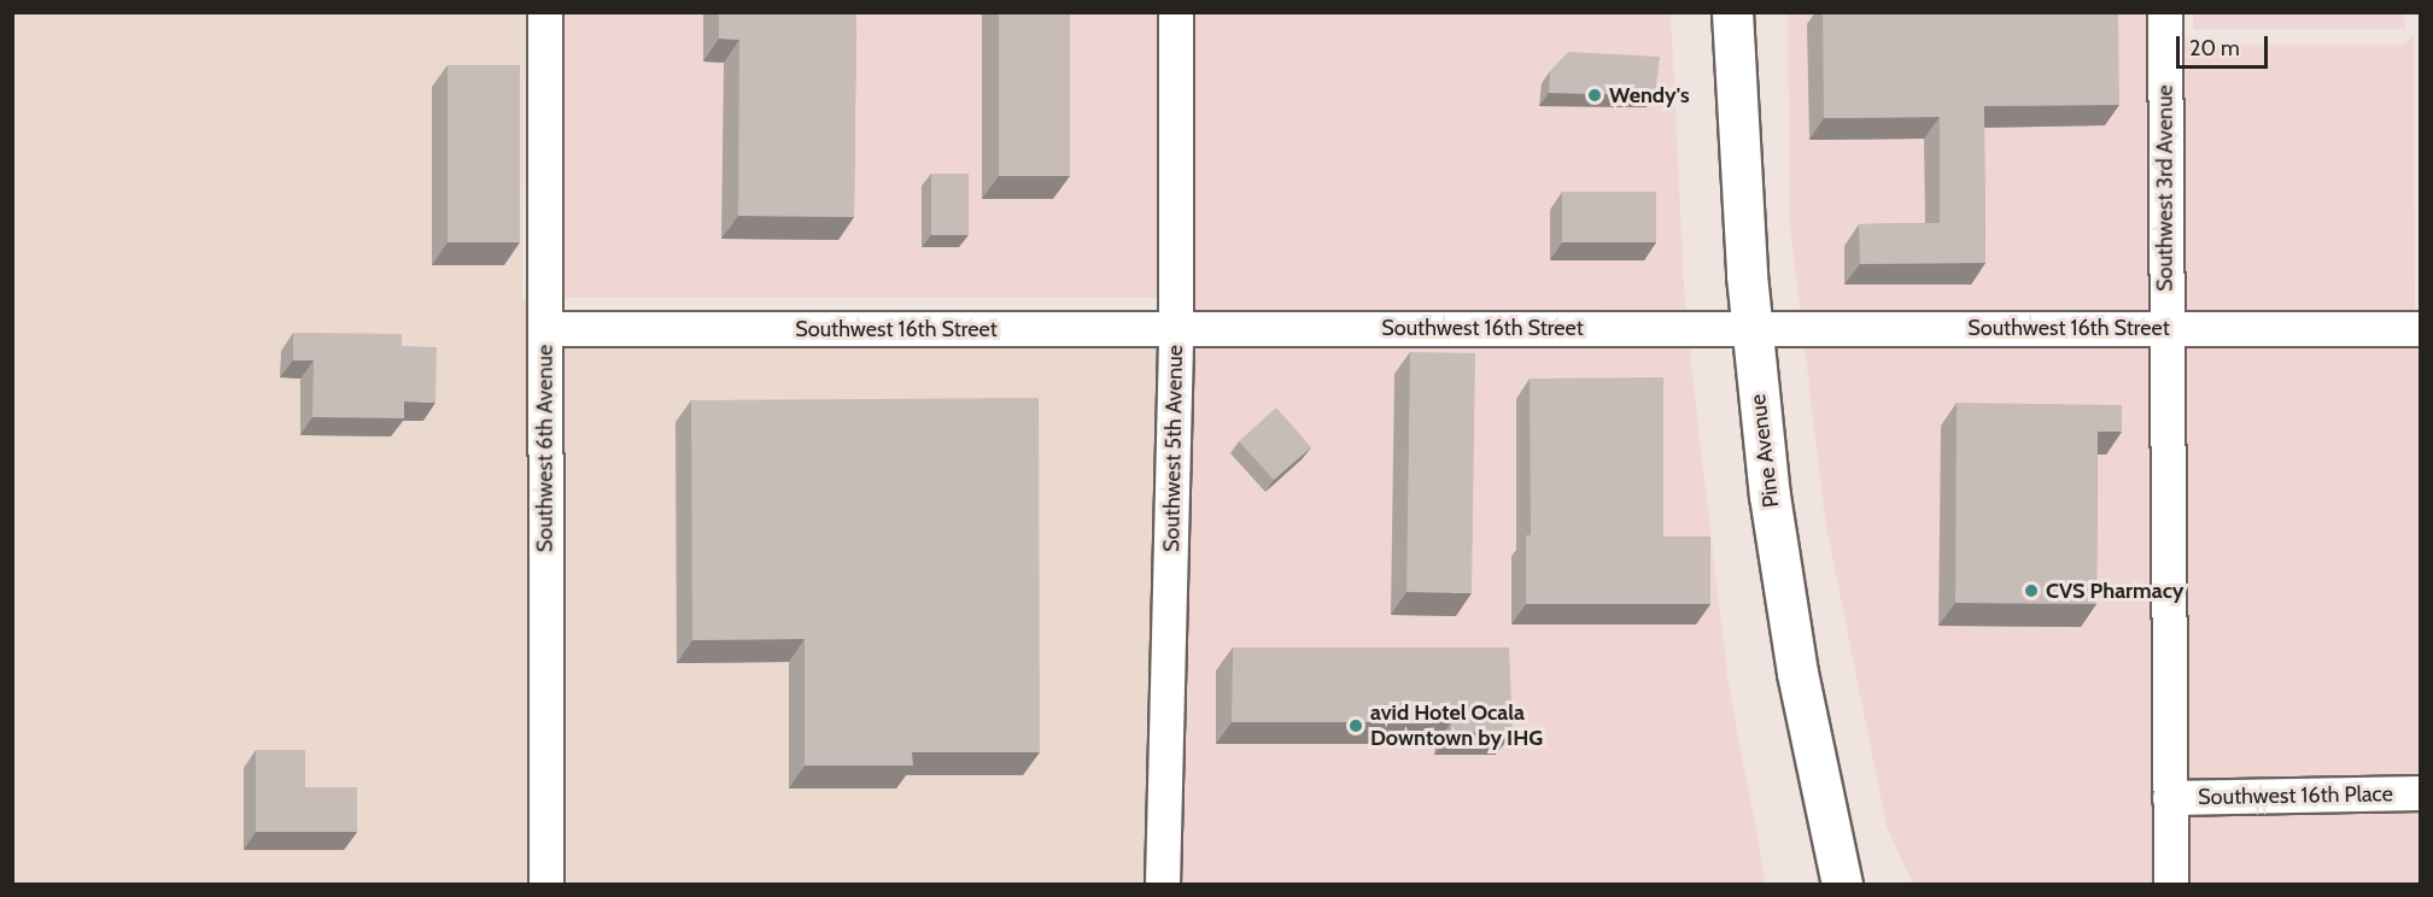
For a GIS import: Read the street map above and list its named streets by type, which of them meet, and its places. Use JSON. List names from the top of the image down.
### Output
{
  "streets": {
    "highway": ["Pine Avenue"],
    "street": [
      "Southwest 3rd Avenue",
      "Southwest 16th Street",
      "Southwest 6th Avenue",
      "Southwest 5th Avenue",
      "Southwest 16th Place"
    ]
  },
  "crossings": [
    ["Southwest 3rd Avenue", "Southwest 16th Street"],
    ["Southwest 3rd Avenue", "Southwest 16th Place"],
    ["Southwest 16th Street", "Southwest 6th Avenue"],
    ["Southwest 16th Street", "Southwest 5th Avenue"],
    ["Southwest 16th Street", "Pine Avenue"]
  ],
  "places": ["Wendy's", "CVS Pharmacy", "avid Hotel Ocala Downtown by IHG"],
  "scale_bar": "20 m"
}
